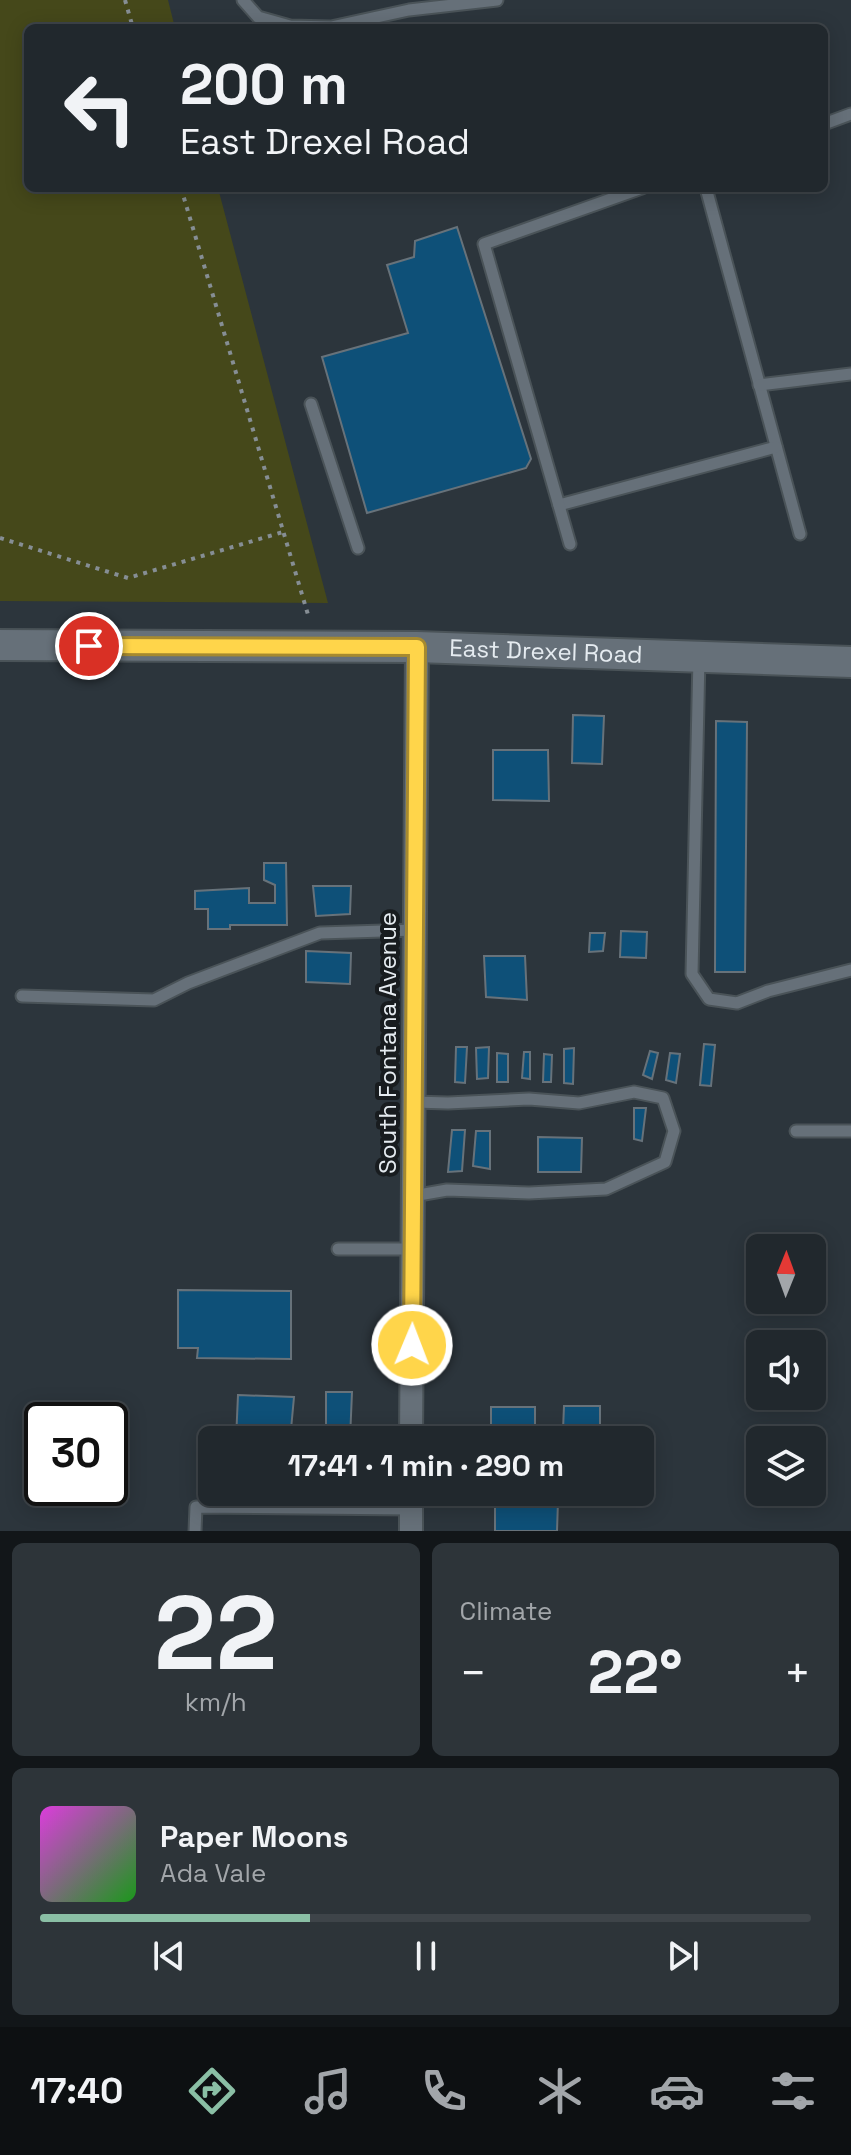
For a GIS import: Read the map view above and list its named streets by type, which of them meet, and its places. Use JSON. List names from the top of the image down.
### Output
{
  "streets": {
    "street": ["East Drexel Road", "South Fontana Avenue"]
  },
  "crossings": [
    ["East Drexel Road", "South Fontana Avenue"]
  ],
  "north": "top",
  "page": {
    "turn": ["200 m", "East Drexel Road"],
    "limit": "30",
    "trip": "17:41 · 1 min · 290 m",
    "tile": [
      ["22", "km/h"],
      "Climate"
    ],
    "heat": ["−", "22°", "+"],
    "song": ["Paper Moons", "Ada Vale"],
    "tabs": "17:40"
  }
}
